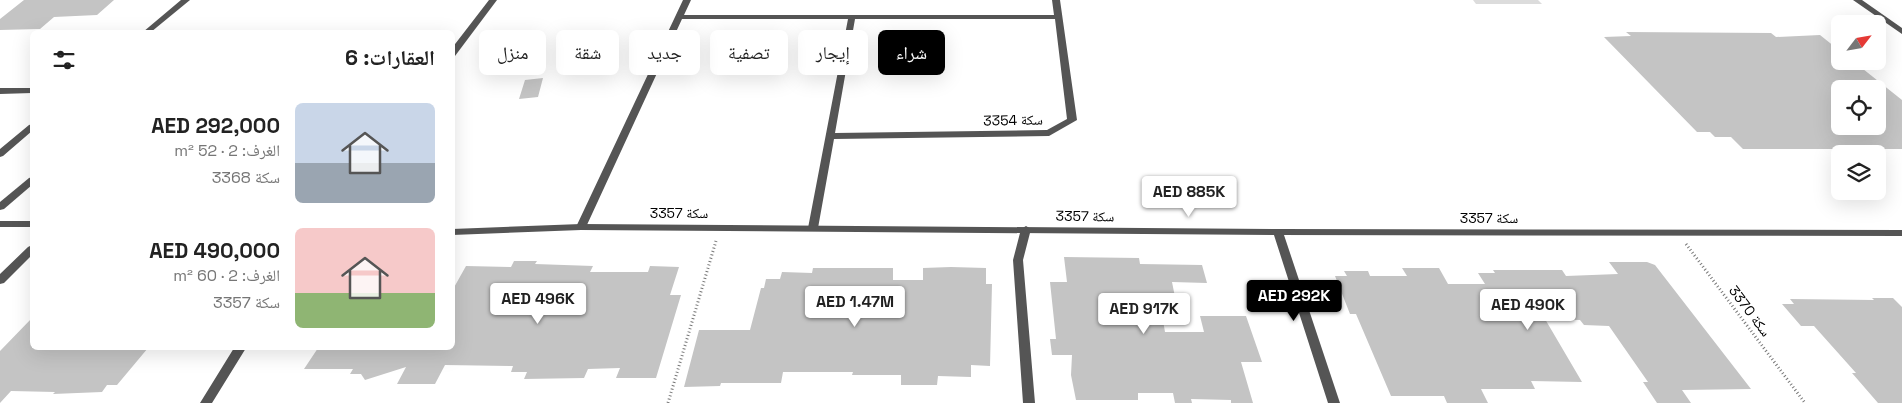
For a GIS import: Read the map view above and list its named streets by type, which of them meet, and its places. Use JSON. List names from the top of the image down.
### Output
{
  "streets": {
    "street": ["سكة 3354", "سكة 3357"],
    "path": ["سكة 3370"]
  },
  "crossings": [
    ["سكة 3357", "سكة 3370"]
  ],
  "north": "top right",
  "page": {
    "chip": [
      "شراء",
      "إيجار",
      "تصفية",
      "جديد",
      "شقة",
      "منزل"
    ],
    "heading": "العقارات: 6",
    "list": [
      {
        "name": "AED 292,000",
        "note": "الغرف: 2 · 52 m² · سكة 3368"
      },
      {
        "name": "AED 490,000",
        "note": "الغرف: 2 · 60 m² · سكة 3357"
      }
    ],
    "price": [
      "AED 885K",
      "AED 292K",
      "AED 496K",
      "AED 1.47M",
      "AED 490K",
      "AED 917K"
    ]
  }
}
